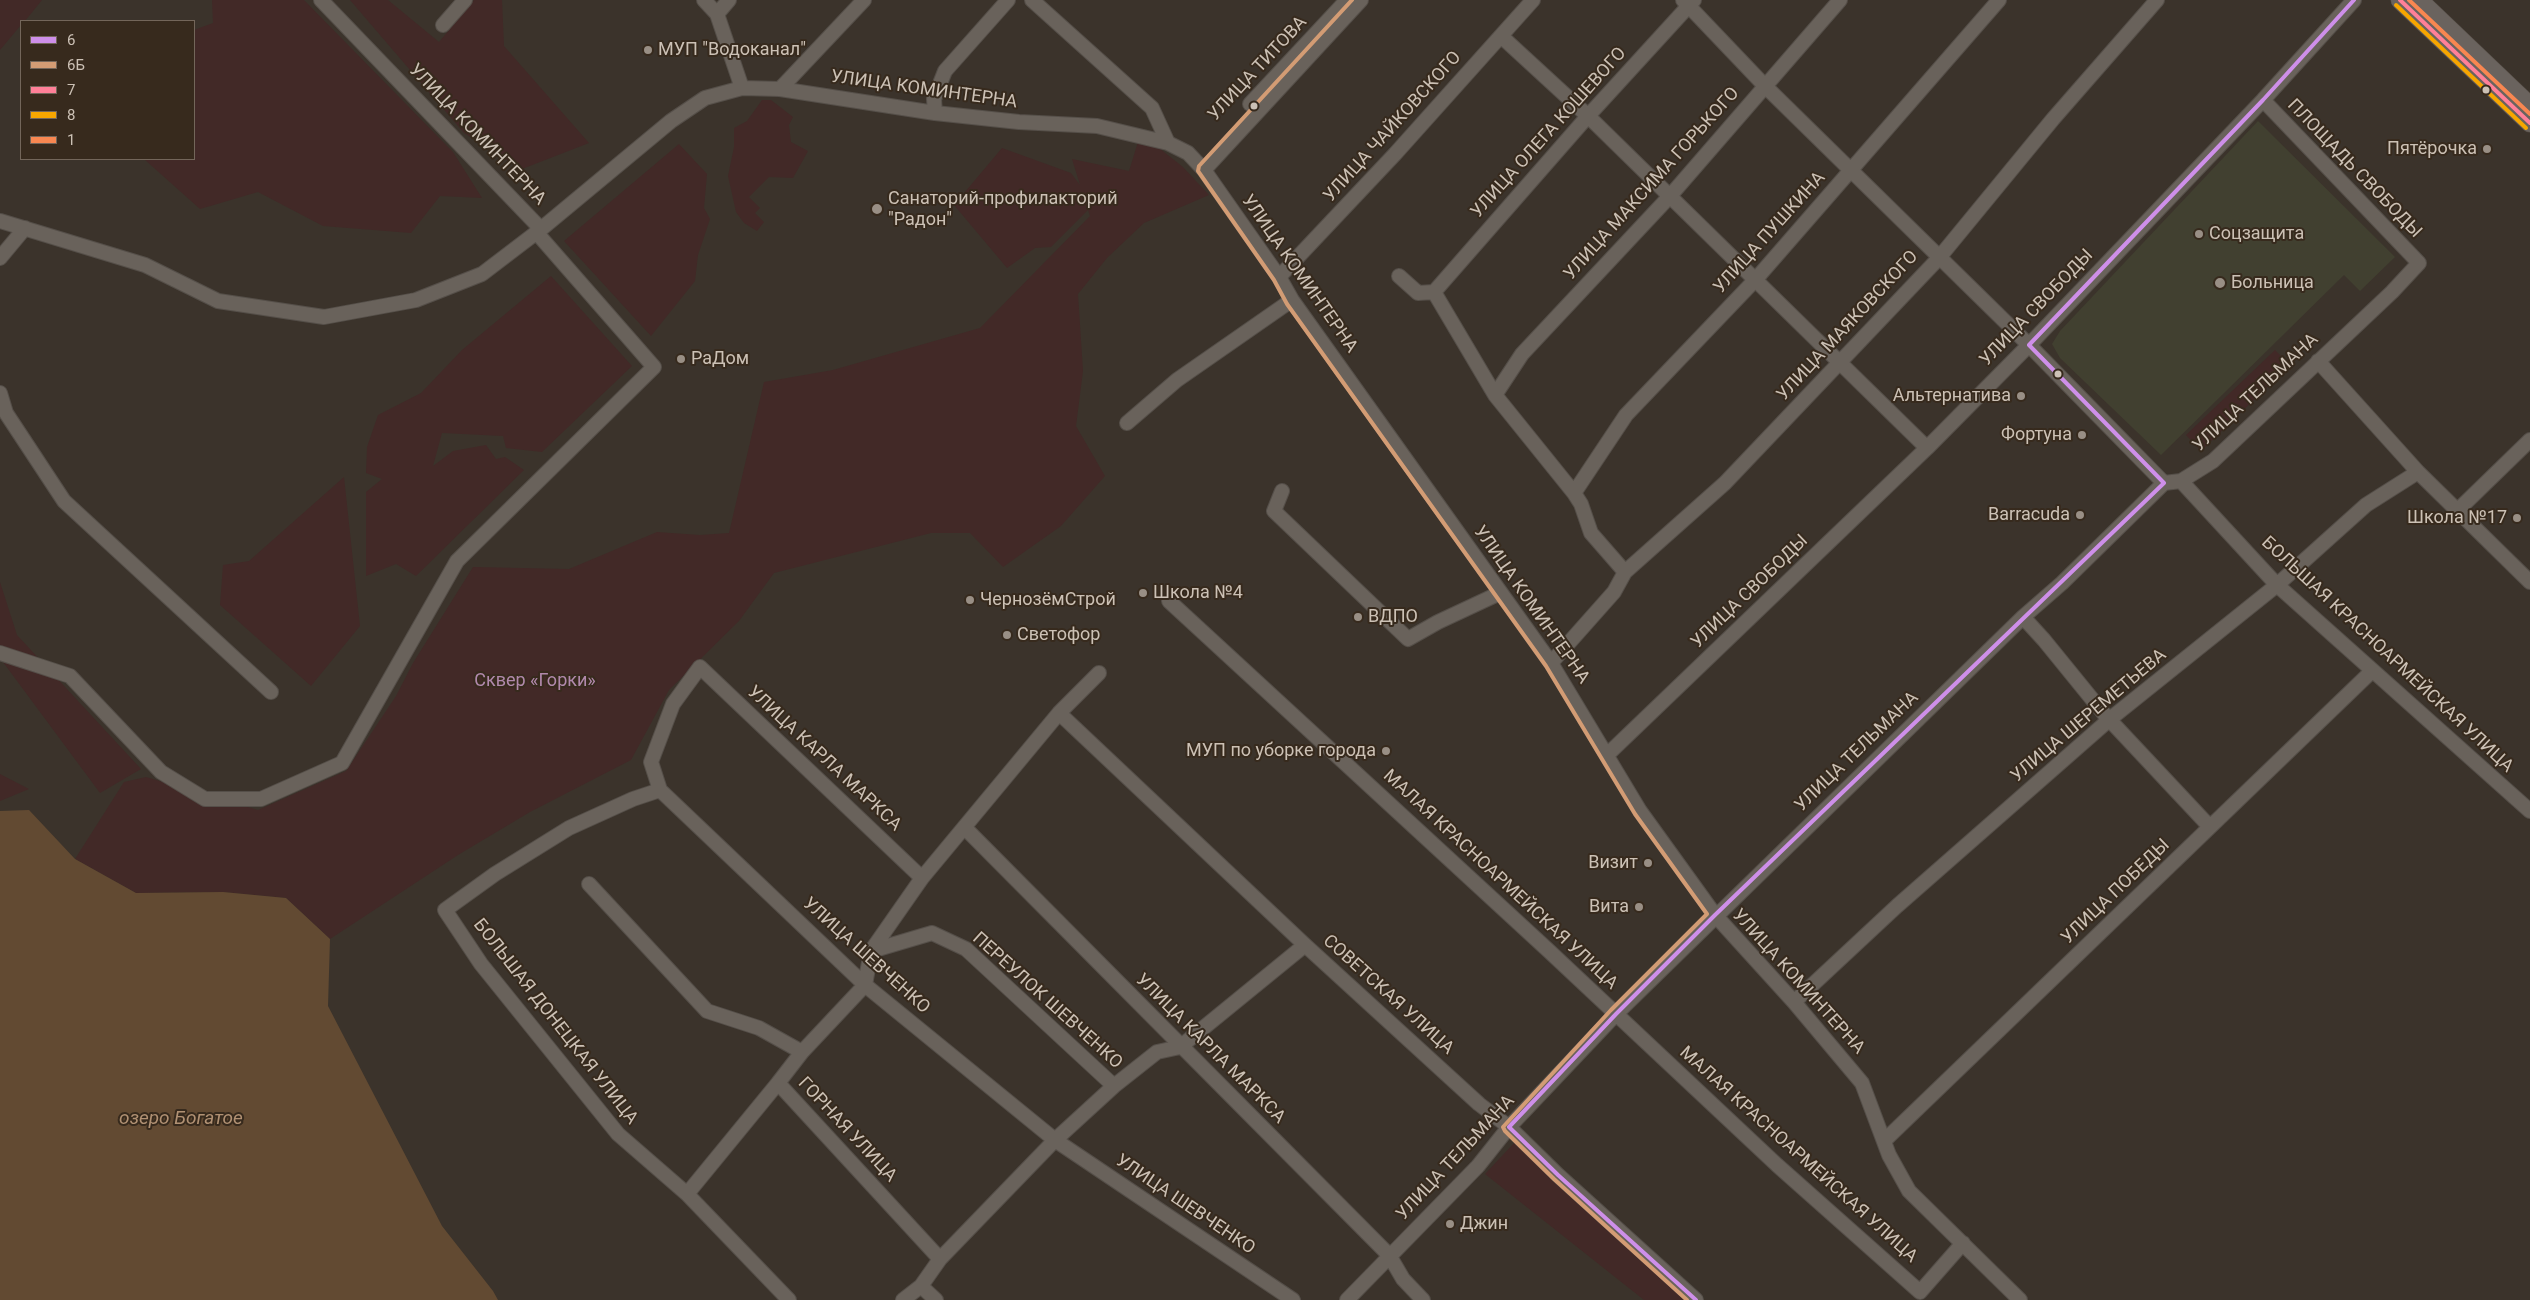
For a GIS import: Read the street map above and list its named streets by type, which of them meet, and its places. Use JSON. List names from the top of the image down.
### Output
{
  "streets": {
    "street": [
      "УЛИЦА ТИТОВА",
      "УЛИЦА КОМИНТЕРНА",
      "УЛИЦА ЧАЙКОВСКОГО",
      "УЛИЦА ОЛЕГА КОШЕВОГО",
      "ПЛОЩАДЬ СВОБОДЫ",
      "УЛИЦА МАКСИМА ГОРЬКОГО",
      "УЛИЦА ПУШКИНА",
      "УЛИЦА СВОБОДЫ",
      "УЛИЦА МАЯКОВСКОГО",
      "УЛИЦА ТЕЛЬМАНА",
      "БОЛЬШАЯ КРАСНОАРМЕЙСКАЯ УЛИЦА",
      "УЛИЦА ШЕРЕМЕТЬЕВА",
      "УЛИЦА КАРЛА МАРКСА",
      "МАЛАЯ КРАСНОАРМЕЙСКАЯ УЛИЦА",
      "УЛИЦА ПОБЕДЫ",
      "УЛИЦА ШЕВЧЕНКО",
      "СОВЕТСКАЯ УЛИЦА",
      "ПЕРЕУЛОК ШЕВЧЕНКО",
      "БОЛЬШАЯ ДОНЕЦКАЯ УЛИЦА",
      "ГОРНАЯ УЛИЦА"
    ]
  },
  "crossings": [
    ["УЛИЦА ТИТОВА", "УЛИЦА КОМИНТЕРНА"],
    ["УЛИЦА КОМИНТЕРНА", "УЛИЦА ЧАЙКОВСКОГО"],
    ["УЛИЦА КОМИНТЕРНА", "УЛИЦА СВОБОДЫ"],
    ["УЛИЦА КОМИНТЕРНА", "УЛИЦА МАЯКОВСКОГО"],
    ["УЛИЦА КОМИНТЕРНА", "УЛИЦА ТЕЛЬМАНА"],
    ["УЛИЦА КОМИНТЕРНА", "УЛИЦА ШЕРЕМЕТЬЕВА"],
    ["УЛИЦА КОМИНТЕРНА", "МАЛАЯ КРАСНОАРМЕЙСКАЯ УЛИЦА"],
    ["УЛИЦА КОМИНТЕРНА", "УЛИЦА ПОБЕДЫ"],
    ["ПЛОЩАДЬ СВОБОДЫ", "УЛИЦА СВОБОДЫ"],
    ["ПЛОЩАДЬ СВОБОДЫ", "УЛИЦА ТЕЛЬМАНА"],
    ["УЛИЦА ТЕЛЬМАНА", "БОЛЬШАЯ КРАСНОАРМЕЙСКАЯ УЛИЦА"],
    ["УЛИЦА ТЕЛЬМАНА", "УЛИЦА КАРЛА МАРКСА"],
    ["УЛИЦА ТЕЛЬМАНА", "МАЛАЯ КРАСНОАРМЕЙСКАЯ УЛИЦА"],
    ["УЛИЦА ТЕЛЬМАНА", "СОВЕТСКАЯ УЛИЦА"],
    ["БОЛЬШАЯ КРАСНОАРМЕЙСКАЯ УЛИЦА", "УЛИЦА ШЕРЕМЕТЬЕВА"],
    ["БОЛЬШАЯ КРАСНОАРМЕЙСКАЯ УЛИЦА", "УЛИЦА ПОБЕДЫ"],
    ["УЛИЦА КАРЛА МАРКСА", "УЛИЦА ШЕВЧЕНКО"],
    ["УЛИЦА КАРЛА МАРКСА", "БОЛЬШАЯ ДОНЕЦКАЯ УЛИЦА"],
    ["УЛИЦА ШЕВЧЕНКО", "БОЛЬШАЯ ДОНЕЦКАЯ УЛИЦА"]
  ],
  "water": ["озеро Богатое"],
  "parks": ["Сквер «Горки»"],
  "places": [
    "МУП \"Водоканал\"",
    "Пятёрочка",
    "Санаторий-профилакторий \"Радон\"",
    "Соцзащита",
    "Больница",
    "РаДом",
    "Альтернатива",
    "Фортуна",
    "Barracuda",
    "Школа №17",
    "Школа №4",
    "ЧернозёмСтрой",
    "ВДПО",
    "Светофор",
    "МУП по уборке города",
    "Визит",
    "Вита",
    "Джин"
  ],
  "lines": [
    "transit line 6",
    "transit line 6Б",
    "transit line 7",
    "transit line 1",
    "transit line 8"
  ],
  "legend": [
    "6",
    "6Б",
    "7",
    "8",
    "1"
  ]
}
